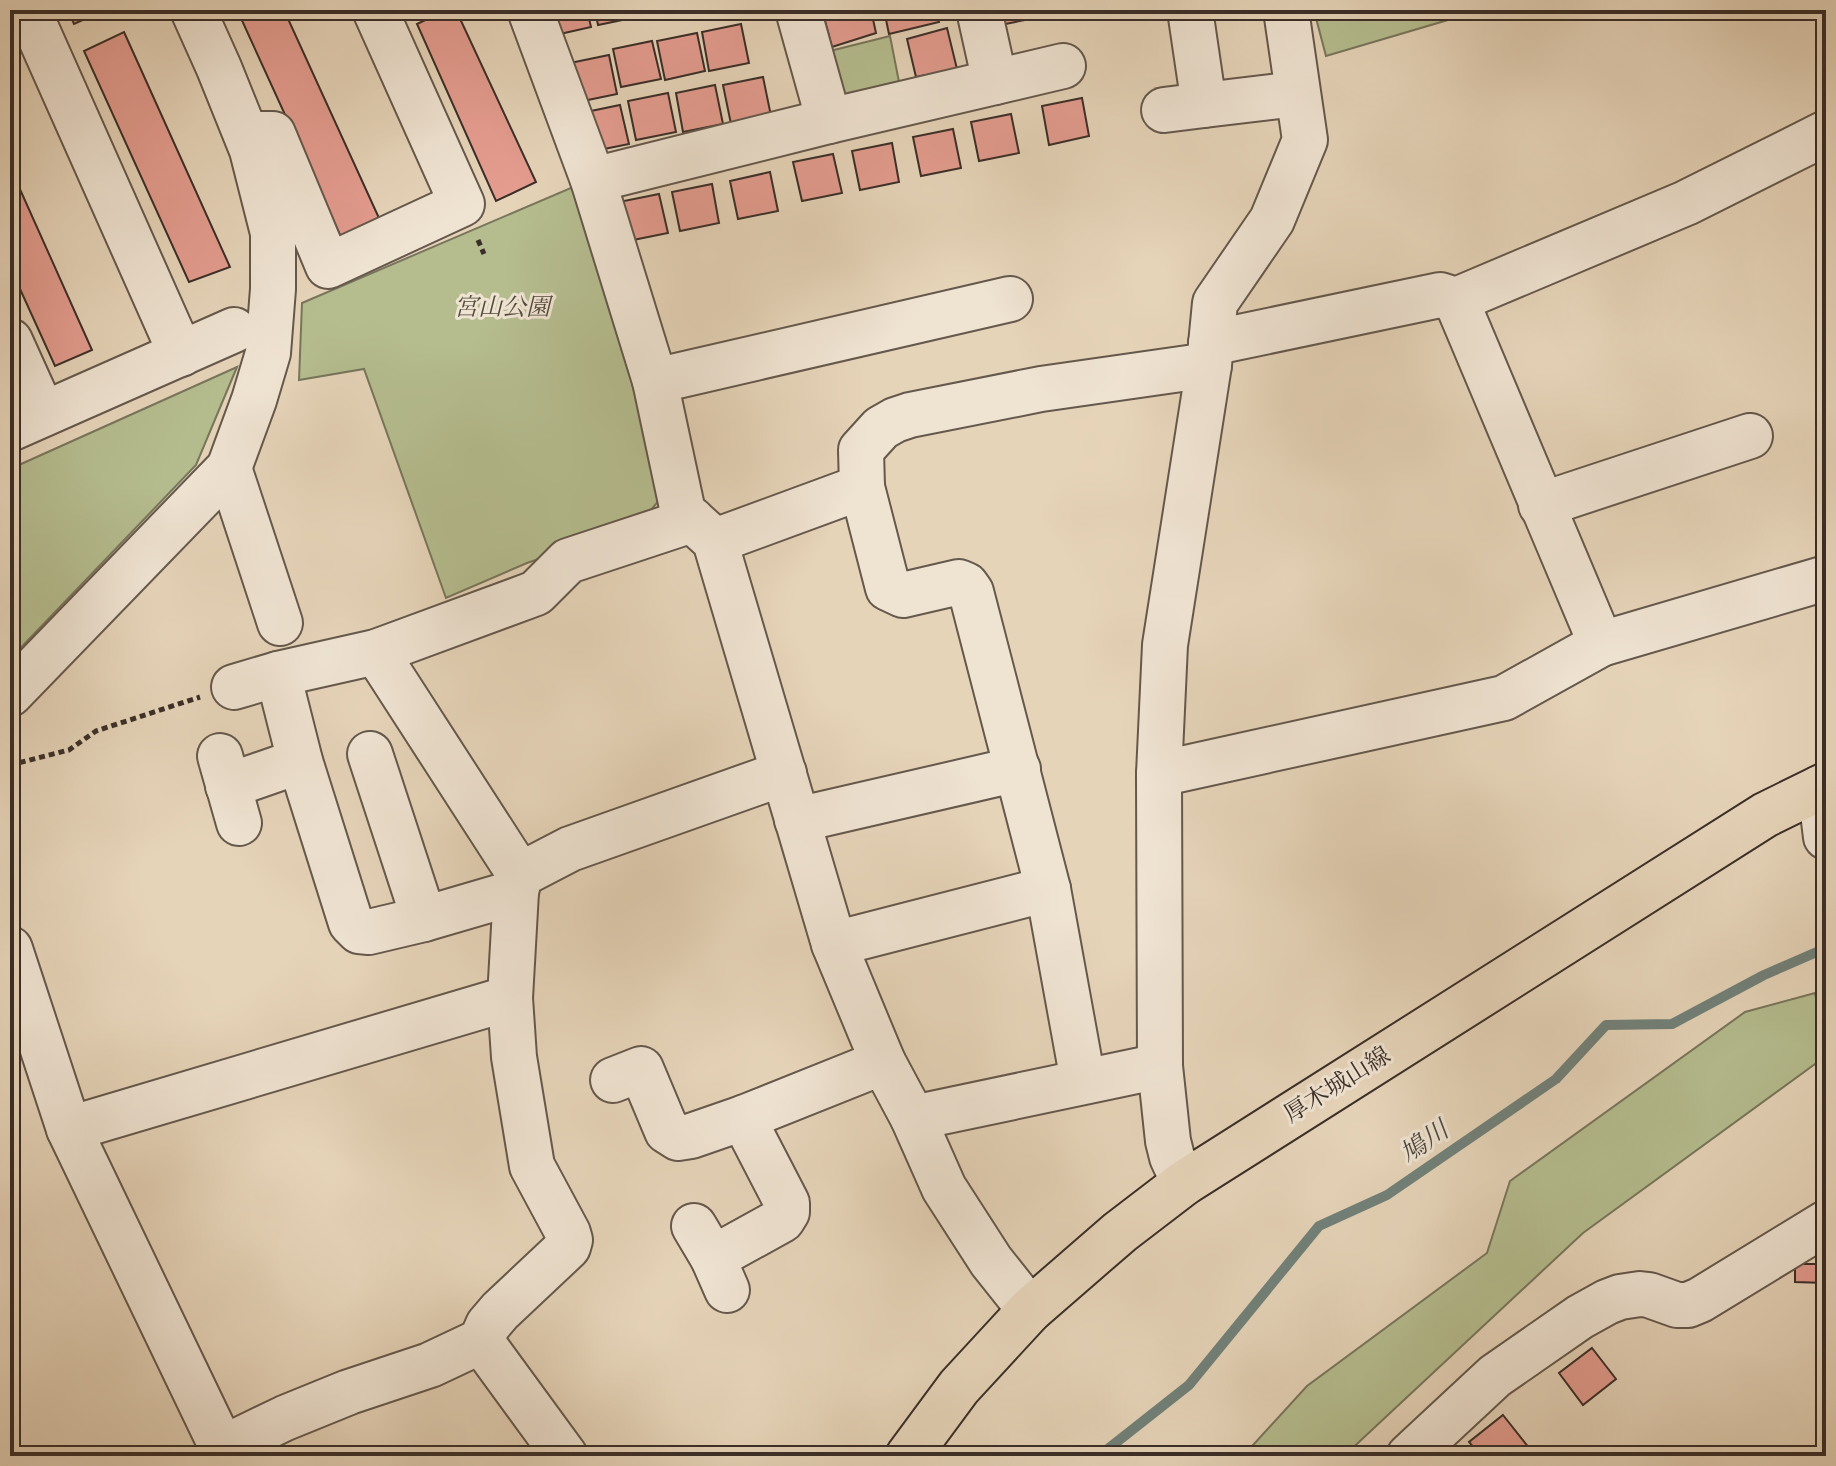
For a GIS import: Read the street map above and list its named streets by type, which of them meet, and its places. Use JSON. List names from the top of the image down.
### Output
{
  "streets": {
    "main road": ["厚木城山線"]
  },
  "water": ["鳩川"],
  "parks": ["宮山公園"]
}
